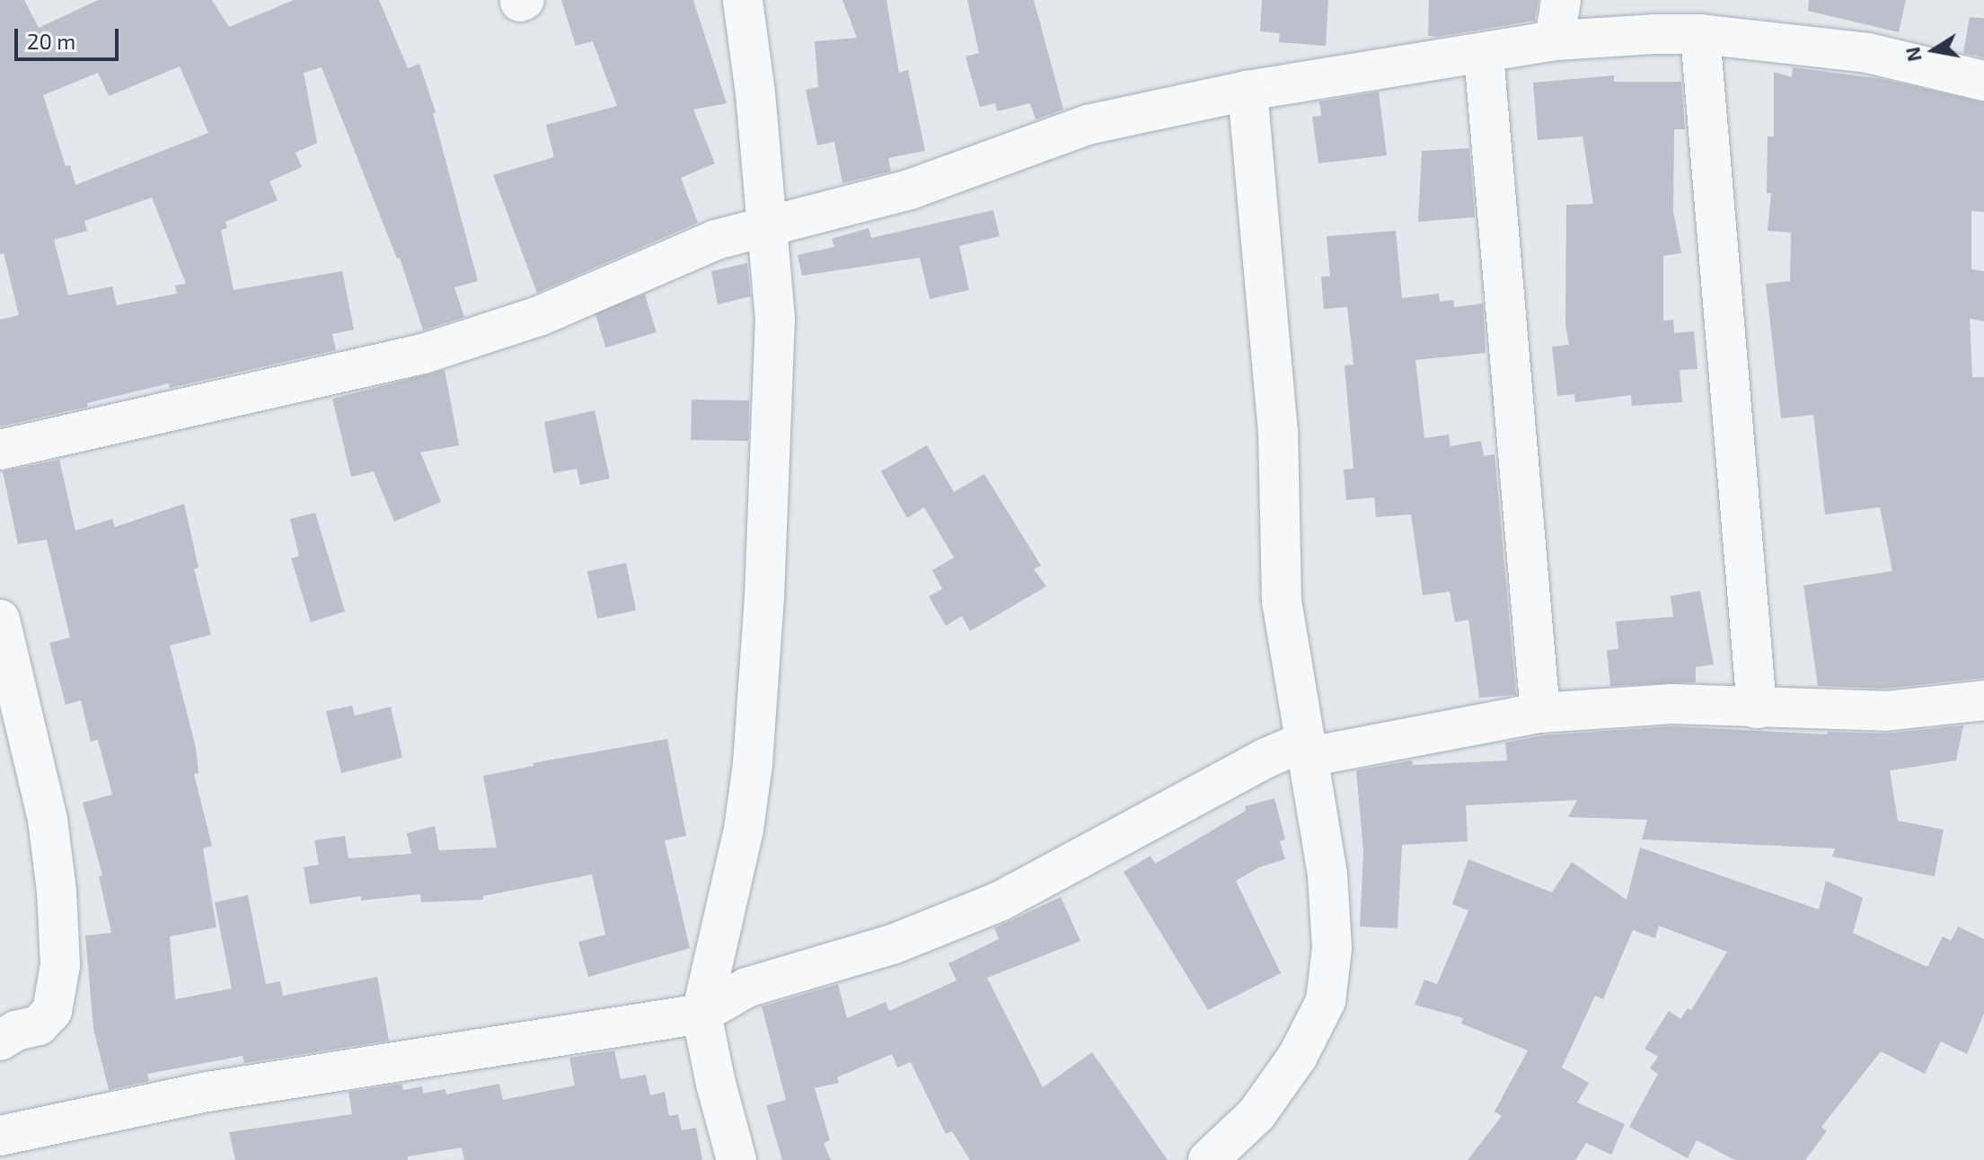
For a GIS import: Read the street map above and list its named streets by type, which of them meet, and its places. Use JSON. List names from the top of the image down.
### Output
{
  "scale_bar": "20 m",
  "north": "left"
}
